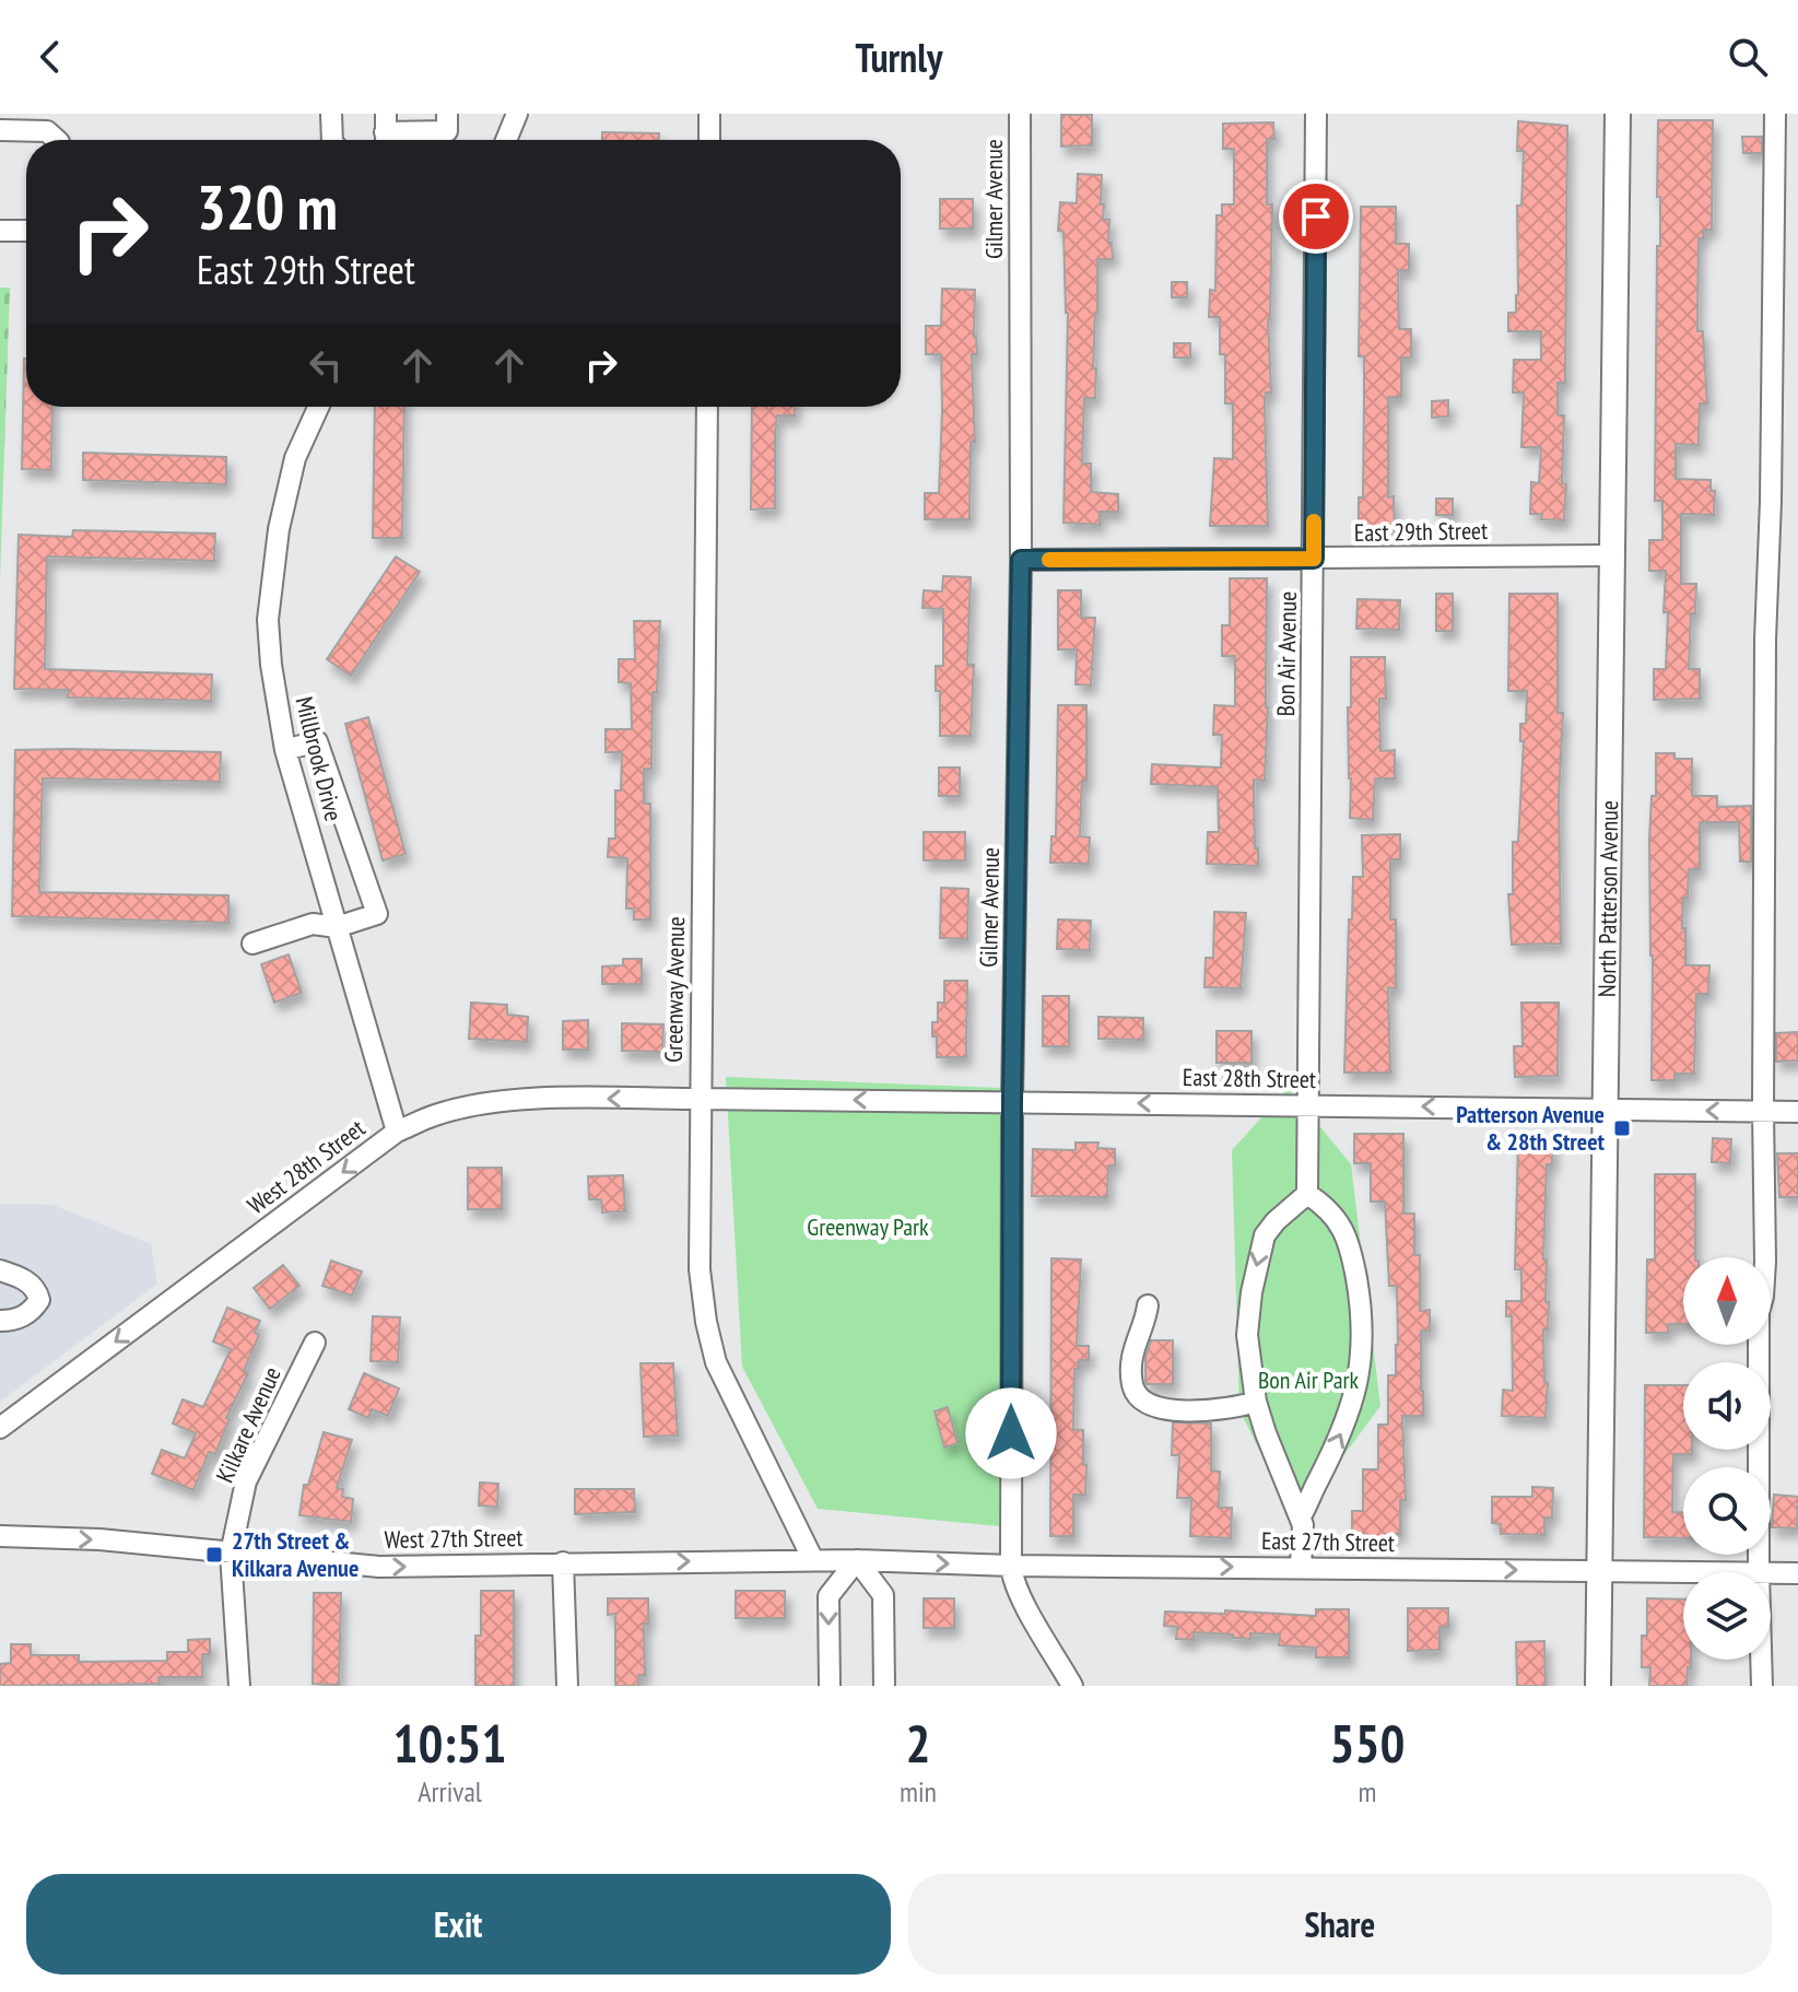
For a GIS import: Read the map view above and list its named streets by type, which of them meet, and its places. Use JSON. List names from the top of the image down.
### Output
{
  "streets": {
    "main road": ["North Patterson Avenue"],
    "street": [
      "Gilmer Avenue",
      "East 29th Street",
      "Bon Air Avenue",
      "Millbrook Drive",
      "Greenway Avenue",
      "East 28th Street",
      "West 28th Street",
      "Kilkare Avenue",
      "West 27th Street",
      "East 27th Street"
    ]
  },
  "crossings": [
    ["Gilmer Avenue", "East 29th Street"],
    ["Gilmer Avenue", "East 28th Street"],
    ["Gilmer Avenue", "East 27th Street"],
    ["East 29th Street", "Bon Air Avenue"],
    ["East 29th Street", "North Patterson Avenue"],
    ["Bon Air Avenue", "East 28th Street"],
    ["Millbrook Drive", "West 28th Street"],
    ["North Patterson Avenue", "East 28th Street"],
    ["North Patterson Avenue", "East 27th Street"],
    ["Greenway Avenue", "East 28th Street"],
    ["Greenway Avenue", "West 28th Street"],
    ["Greenway Avenue", "West 27th Street"],
    ["East 28th Street", "West 28th Street"],
    ["Kilkare Avenue", "West 27th Street"],
    ["West 27th Street", "East 27th Street"]
  ],
  "one_way": [
    "East 28th Street",
    "West 28th Street",
    "West 27th Street",
    "East 27th Street"
  ],
  "parks": ["Greenway Park", "Bon Air Park"],
  "places": {
    "transit": ["Patterson Avenue & 28th Street", "27th Street & Kilkara Avenue"]
  },
  "north": "top",
  "page": {
    "header": "Turnly",
    "turn": ["320 m", "East 29th Street"],
    "eta": [
      "10:51",
      "Arrival",
      "2",
      "min",
      "550",
      "m"
    ],
    "buttons": ["Exit", "Share"]
  }
}
